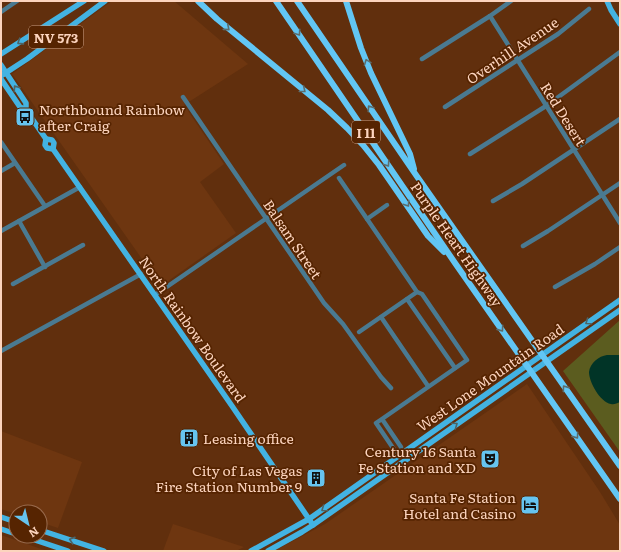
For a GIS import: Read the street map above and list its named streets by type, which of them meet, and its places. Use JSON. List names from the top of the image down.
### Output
{
  "streets": {
    "highway": ["I 11", "Purple Heart Highway"],
    "main road": ["NV 573", "North Rainbow Boulevard", "West Lone Mountain Road"],
    "street": ["Overhill Avenue", "Red Desert", "Balsam Street"]
  },
  "crossings": [
    ["NV 573", "North Rainbow Boulevard"],
    ["Overhill Avenue", "Red Desert"],
    ["North Rainbow Boulevard", "West Lone Mountain Road"]
  ],
  "places": {
    "bus stop": ["Northbound Rainbow after Craig"],
    "building": ["Leasing office", "City of Las Vegas Fire Station Number 9"],
    "theatre": ["Century 16 Santa Fe Station and XD"],
    "hotel": ["Santa Fe Station Hotel and Casino"]
  },
  "north": "bottom right"
}
